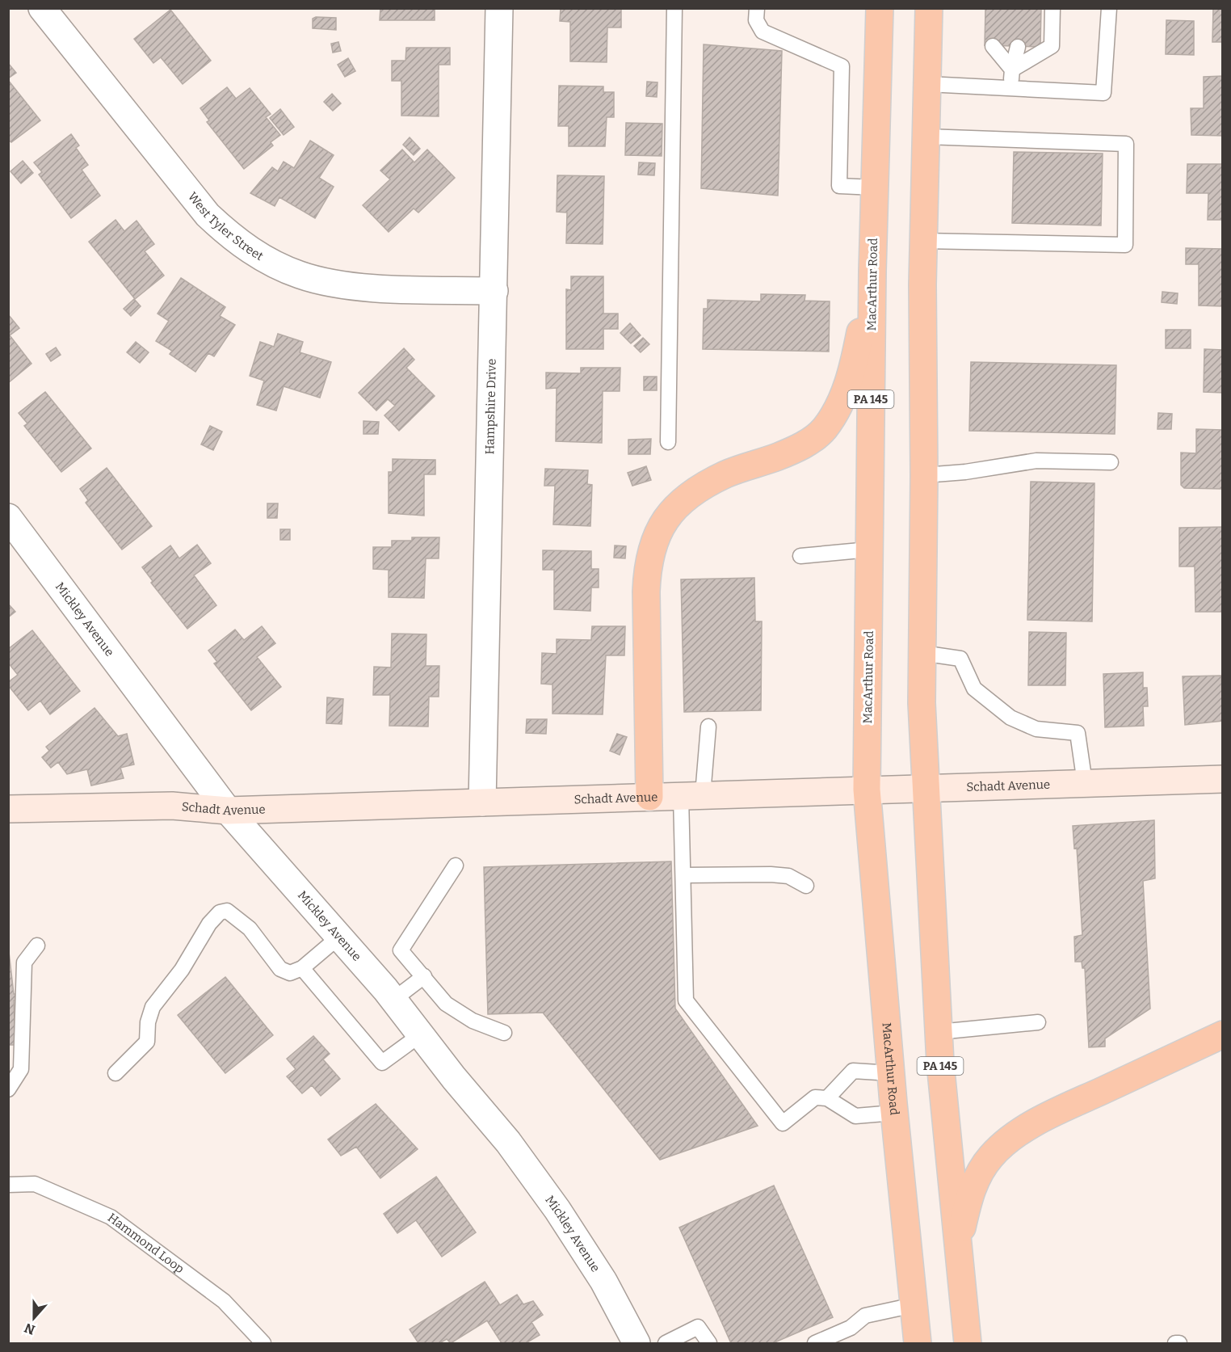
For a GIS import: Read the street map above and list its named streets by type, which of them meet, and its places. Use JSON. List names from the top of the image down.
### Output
{
  "streets": {
    "highway": ["MacArthur Road", "PA 145"],
    "main road": ["Schadt Avenue"],
    "street": ["West Tyler Street", "Hampshire Drive", "Mickley Avenue"],
    "lane": ["Hammond Loop"]
  },
  "crossings": [
    ["West Tyler Street", "Hampshire Drive"],
    ["MacArthur Road", "Schadt Avenue"],
    ["PA 145", "Schadt Avenue"],
    ["Hampshire Drive", "Schadt Avenue"],
    ["Mickley Avenue", "Schadt Avenue"]
  ],
  "north": "bottom"
}
